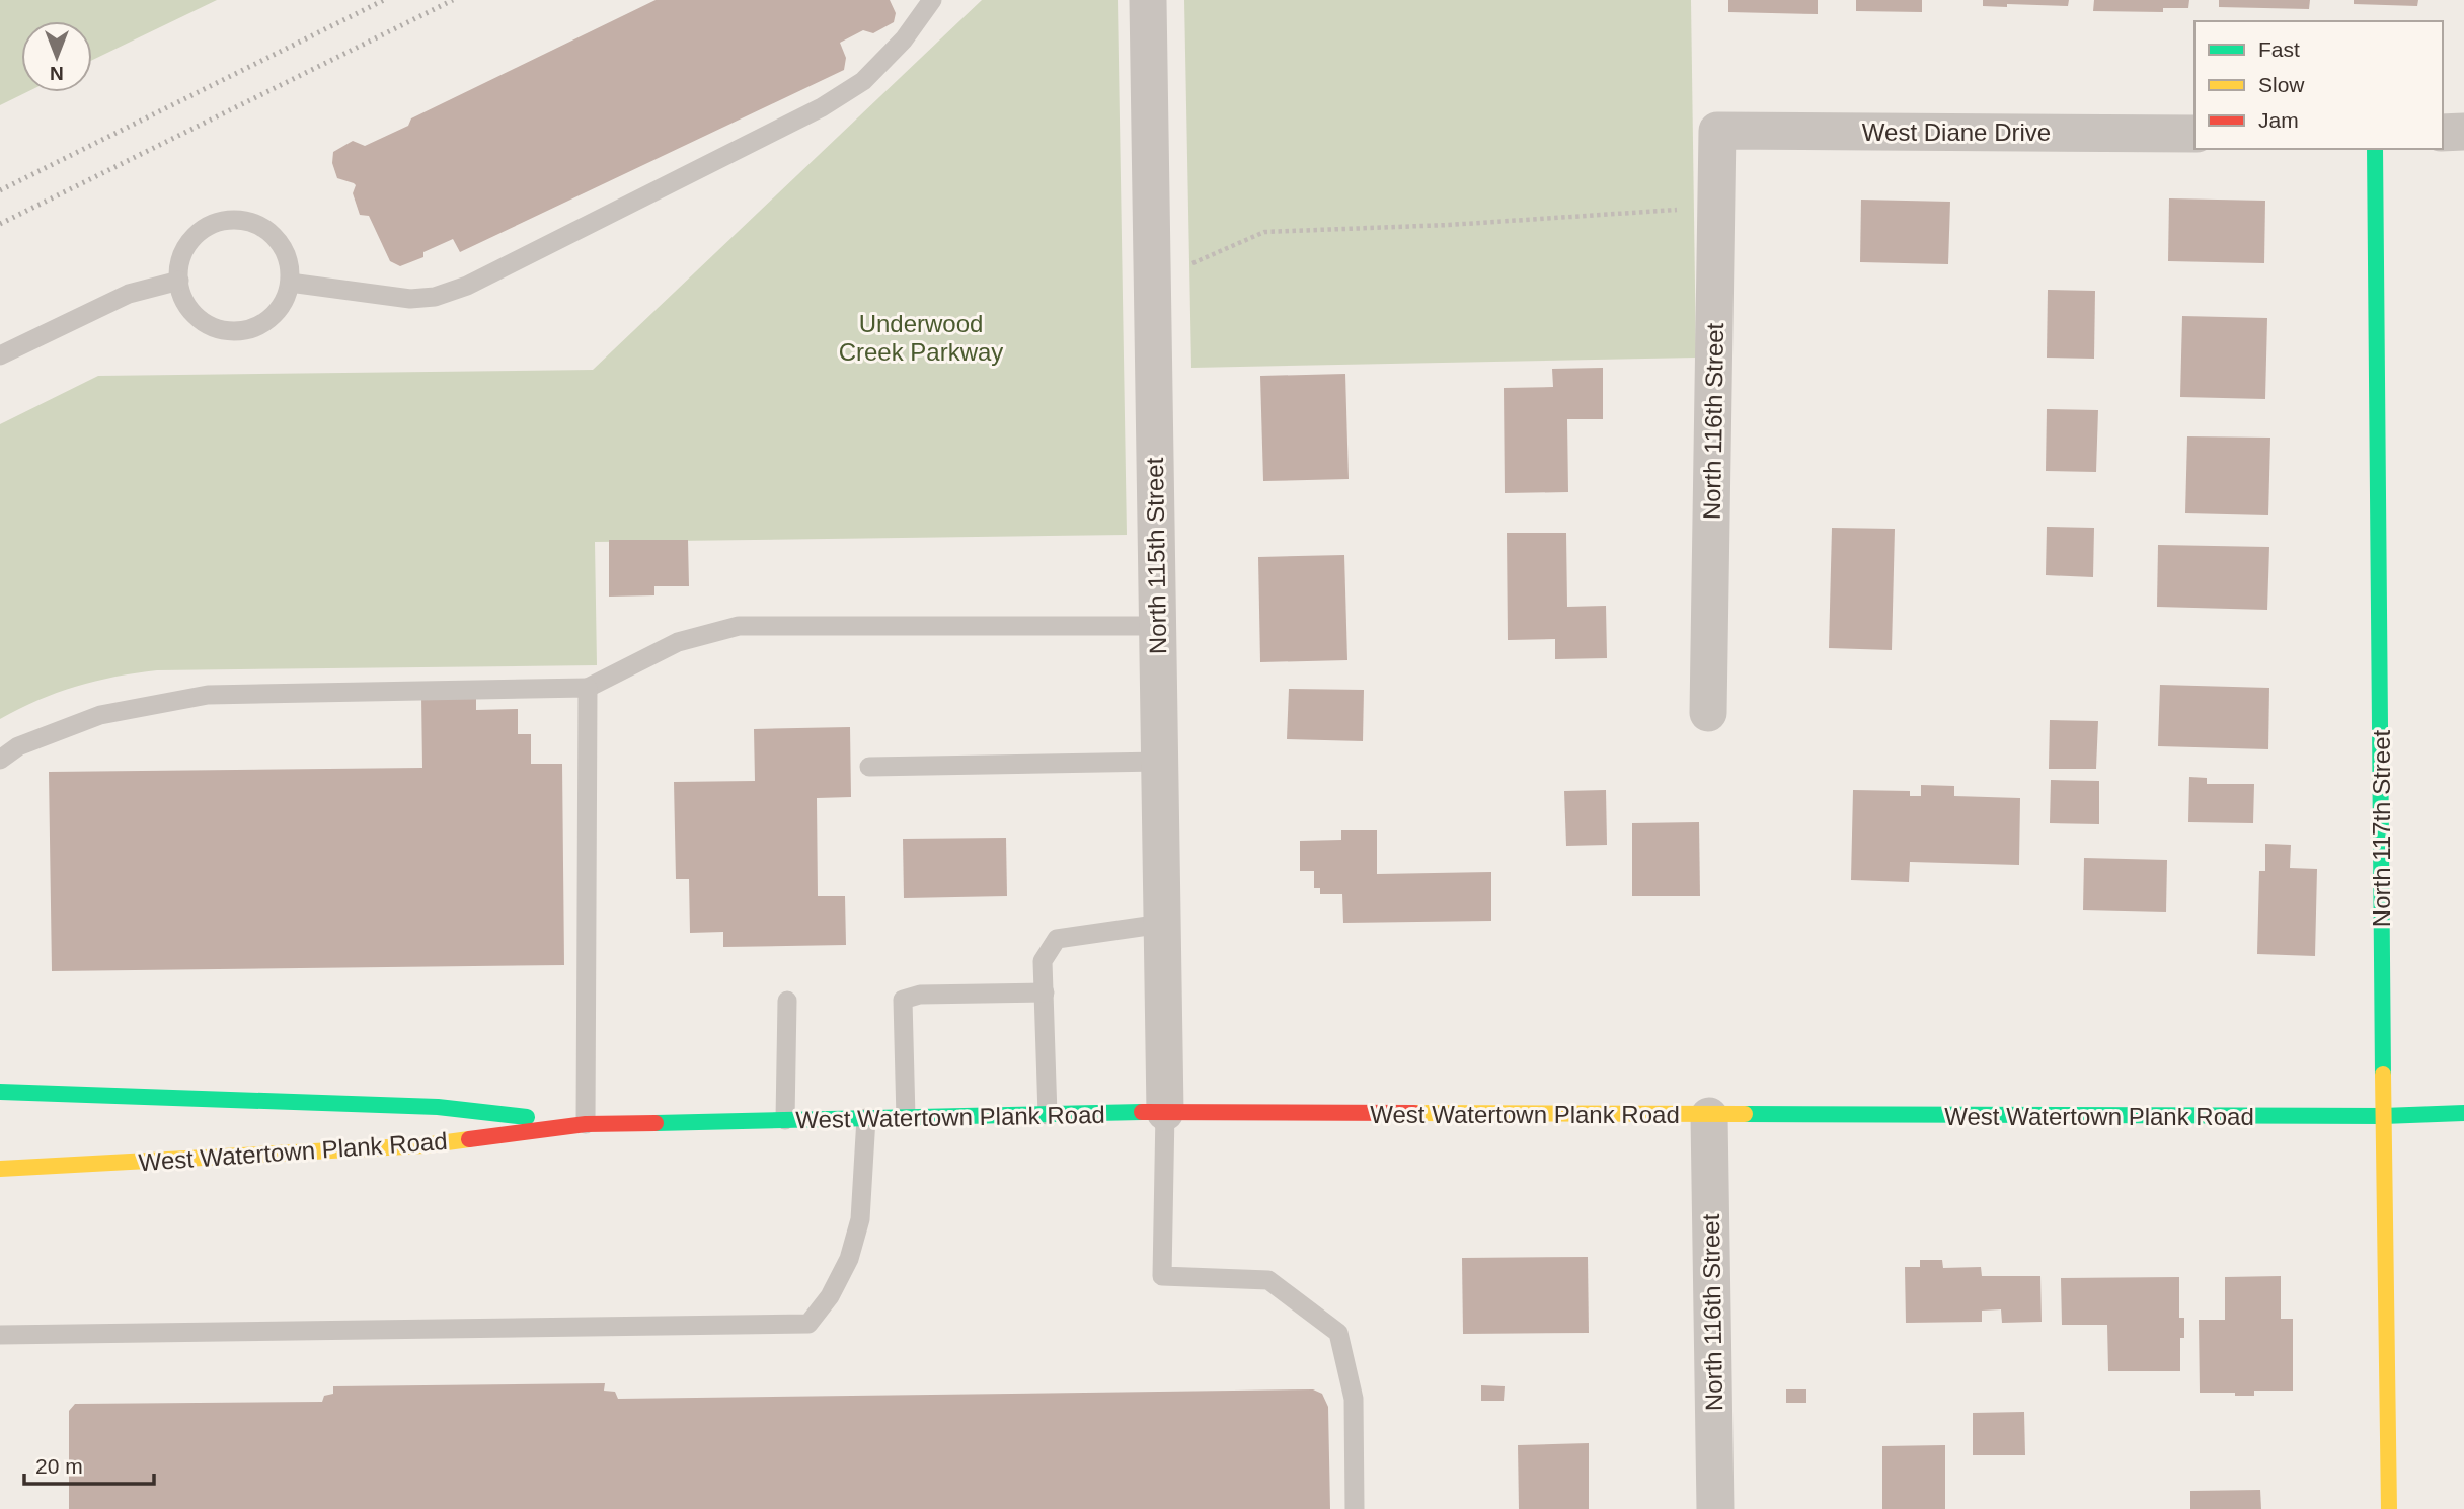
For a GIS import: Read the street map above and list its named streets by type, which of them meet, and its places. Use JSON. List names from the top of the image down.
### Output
{
  "streets": {
    "street": [
      "West Diane Drive",
      "North 116th Street",
      "North 115th Street",
      "North 117th Street",
      "West Watertown Plank Road"
    ]
  },
  "crossings": [
    ["West Diane Drive", "North 116th Street"],
    ["North 116th Street", "West Watertown Plank Road"],
    ["North 115th Street", "West Watertown Plank Road"],
    ["North 117th Street", "West Watertown Plank Road"]
  ],
  "parks": ["Underwood Creek Parkway"],
  "legend": ["Fast", "Slow", "Jam"],
  "scale_bar": "20 m",
  "north": "bottom"
}
